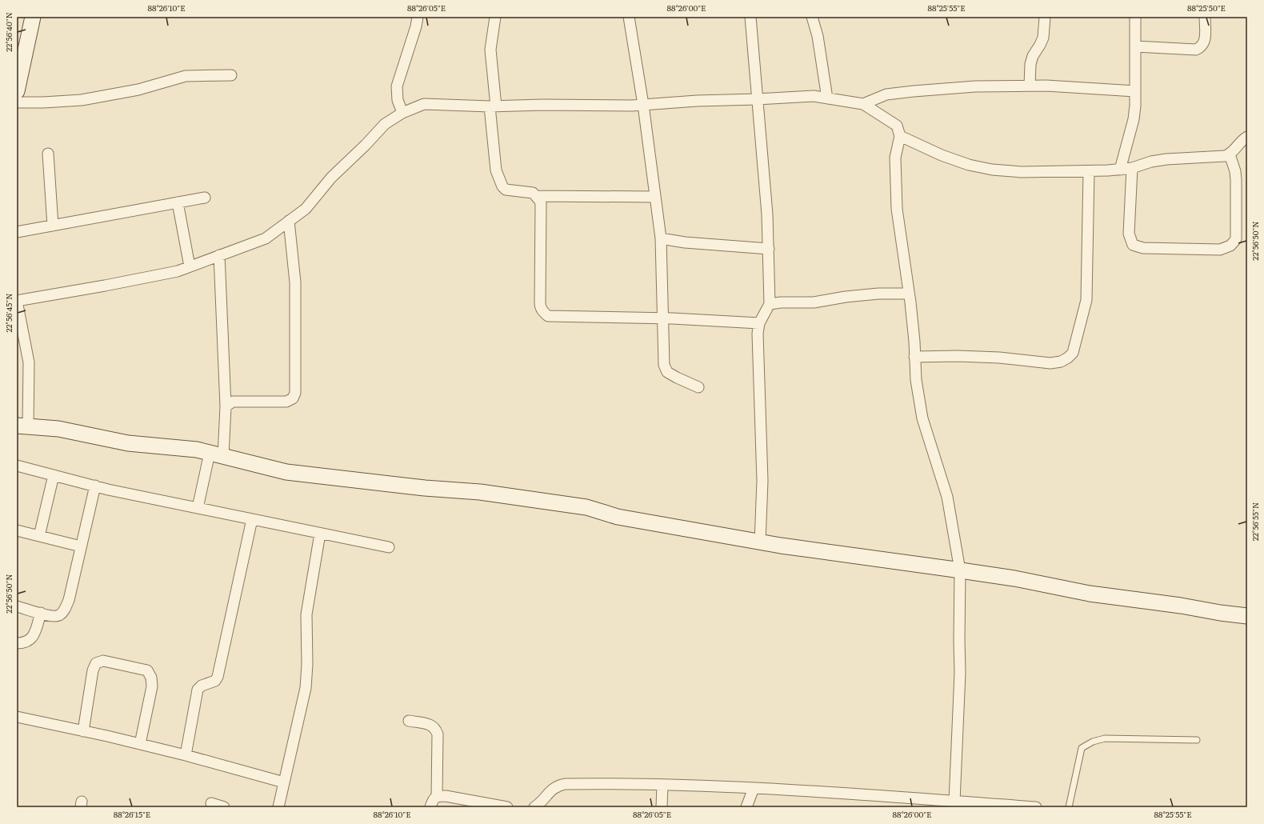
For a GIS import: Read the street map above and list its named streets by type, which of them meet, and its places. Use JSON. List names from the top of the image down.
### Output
{
  "coordinates": [
    "88°26'10\"E",
    "88°26'05\"E",
    "88°26'00\"E",
    "88°25'55\"E",
    "88°25'50\"E",
    "22°56'40\"N",
    "22°56'50\"N",
    "22°56'45\"N",
    "22°56'55\"N",
    "88°26'15\"E"
  ]
}
